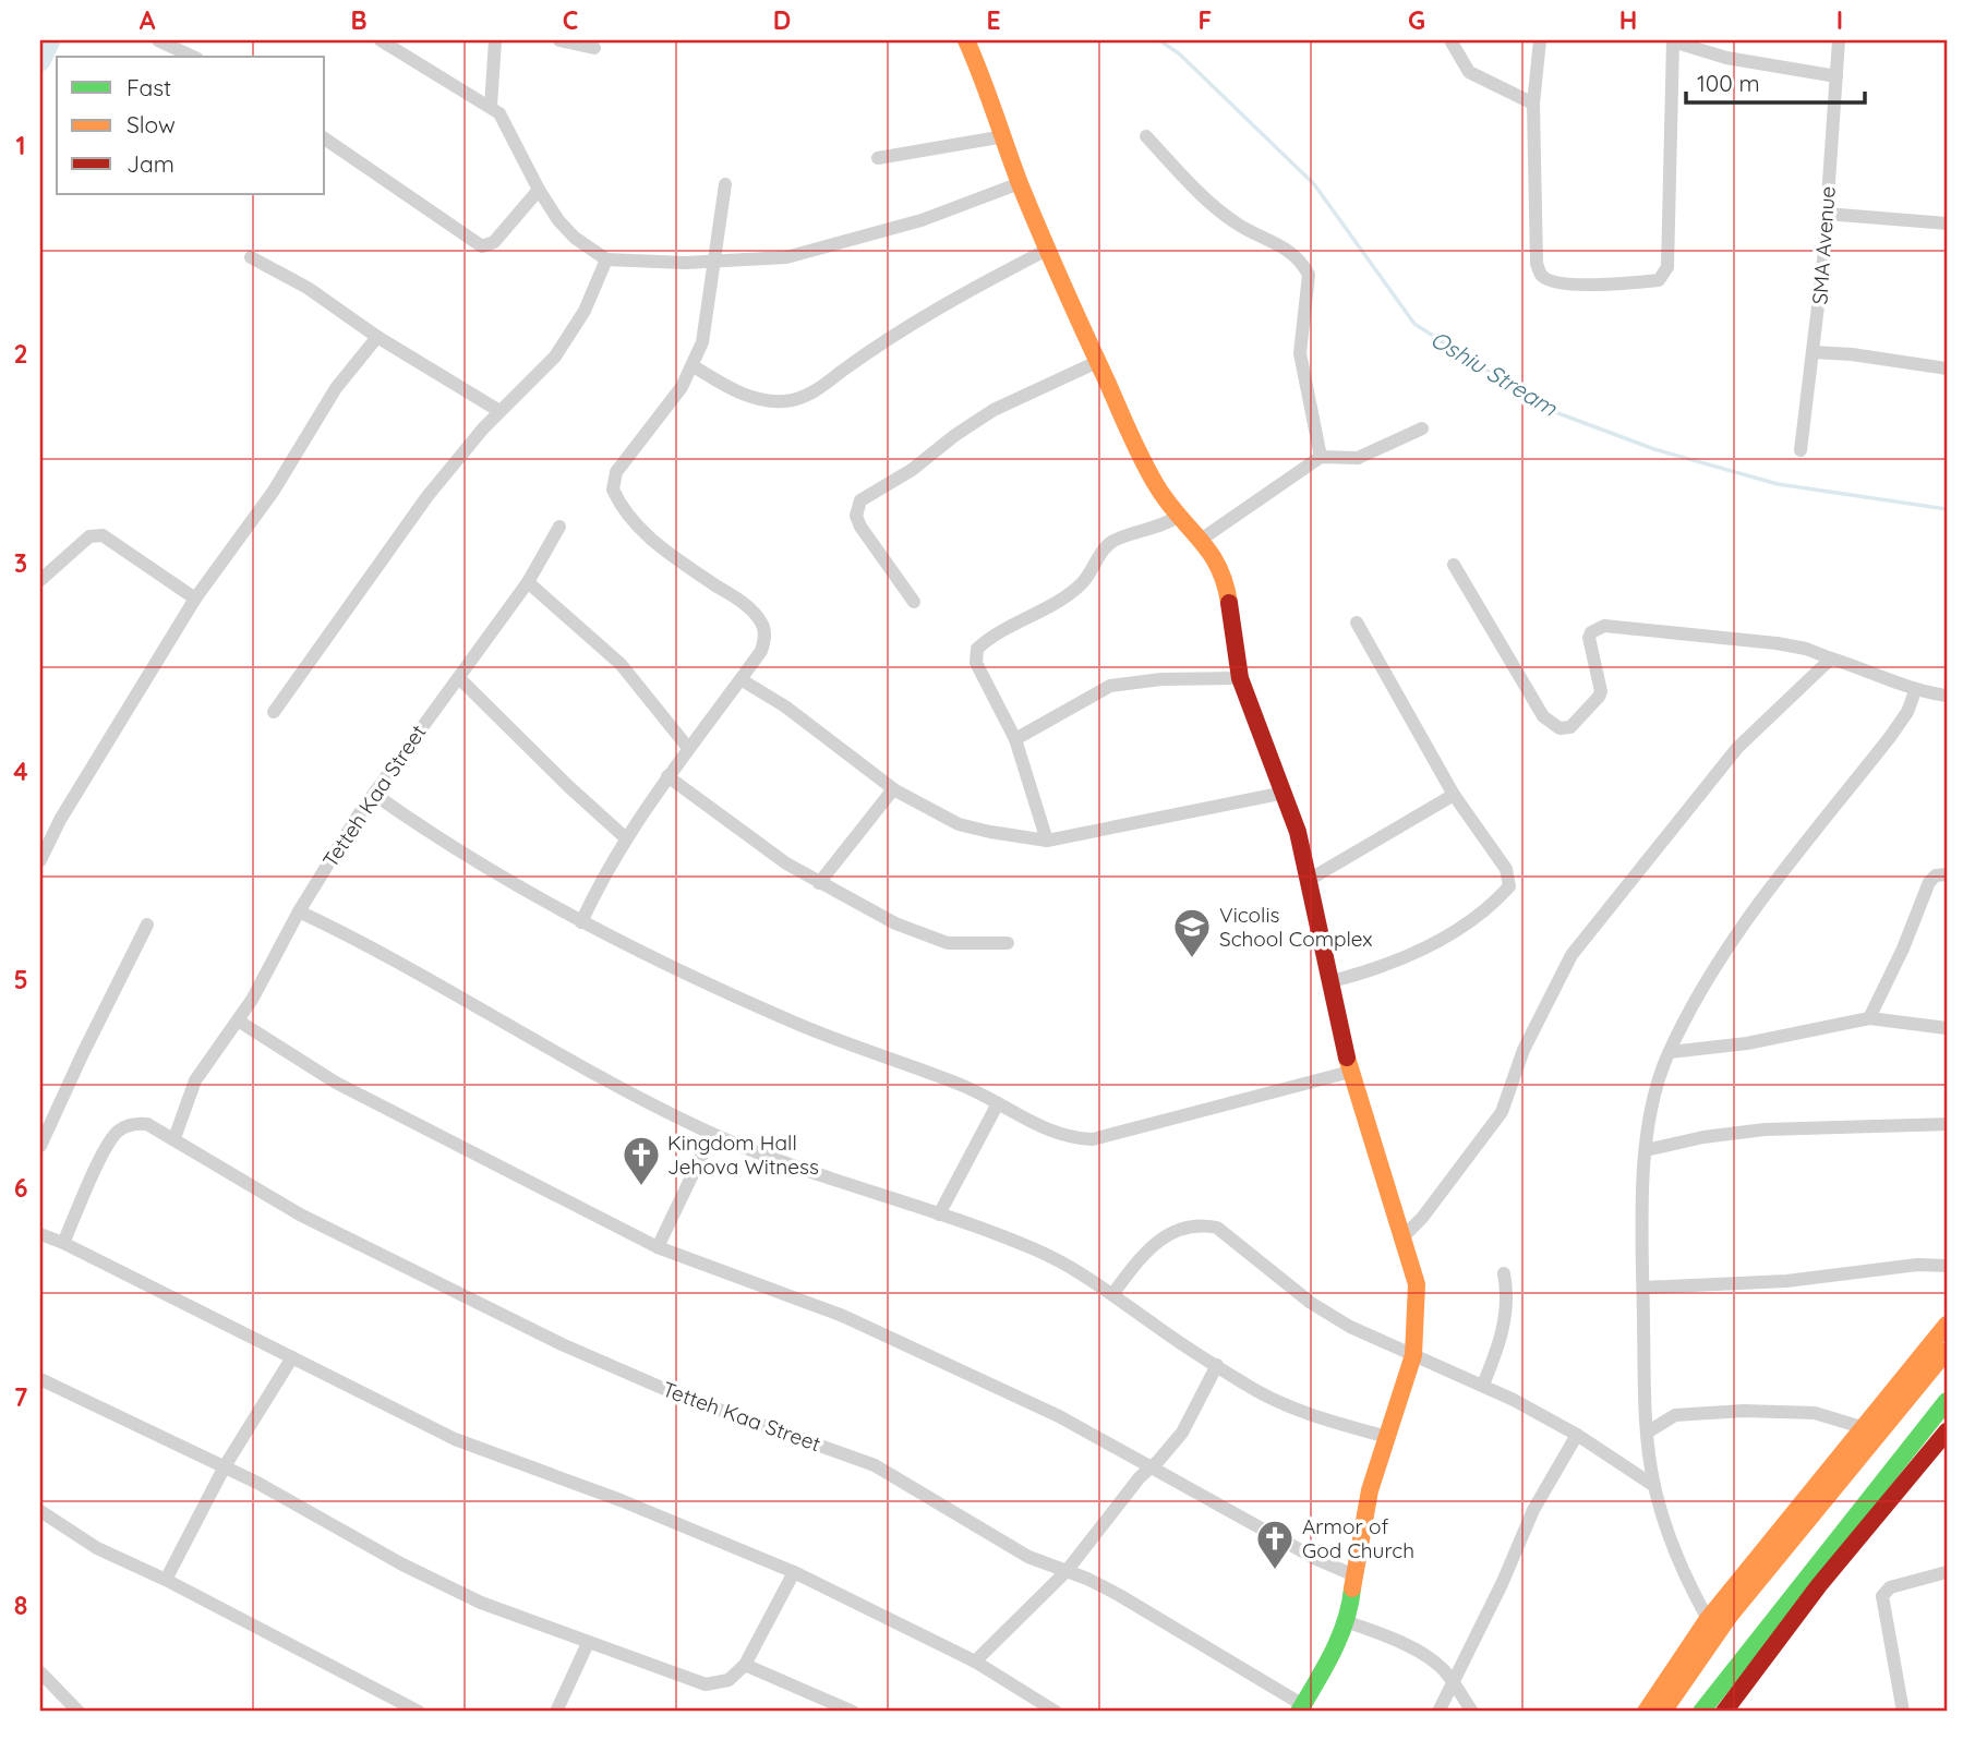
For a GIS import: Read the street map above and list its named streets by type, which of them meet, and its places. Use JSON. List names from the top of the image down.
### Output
{
  "streets": {
    "street": ["SMA Avenue", "Tetteh Kaa Street"]
  },
  "water": ["Oshiu Stream"],
  "places": {
    "school or university": ["Vicolis School Complex"],
    "church": ["Kingdom Hall Jehova Witness", "Armor of God Church"]
  },
  "legend": ["Fast", "Slow", "Jam"],
  "scale_bar": "100 m",
  "grid": {
    "columns": [
      "A",
      "B",
      "C",
      "D",
      "E",
      "F",
      "G",
      "H",
      "I"
    ],
    "rows": [
      "1",
      "2",
      "3",
      "4",
      "5",
      "6",
      "7",
      "8"
    ]
  }
}
